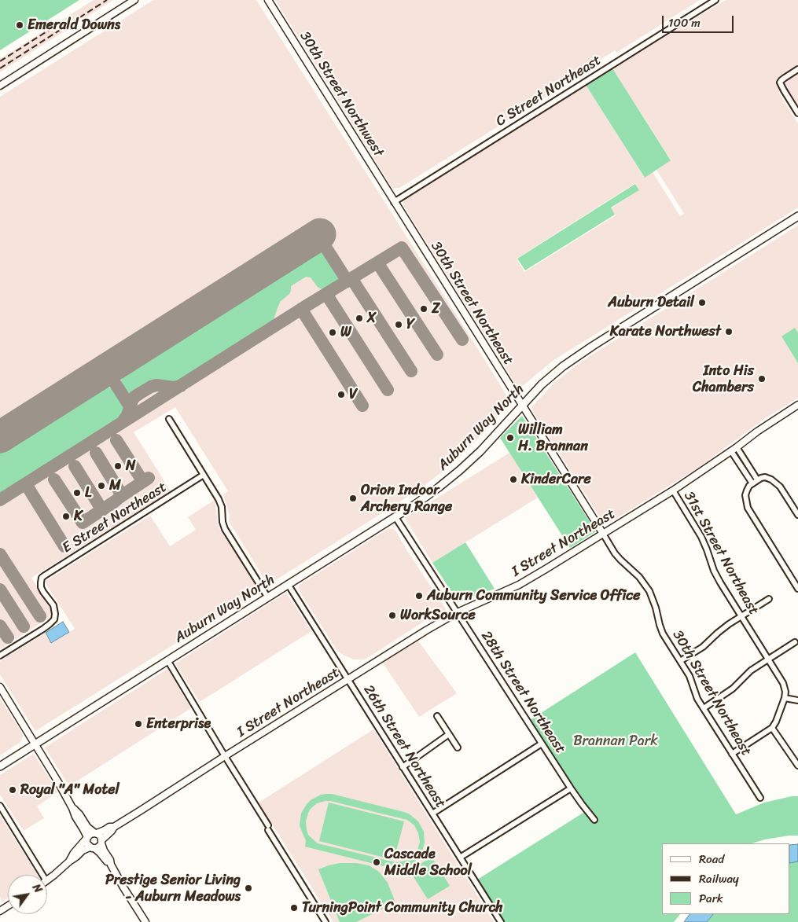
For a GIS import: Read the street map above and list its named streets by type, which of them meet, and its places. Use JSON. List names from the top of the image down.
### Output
{
  "streets": {
    "main road": ["Auburn Way North"],
    "street": [
      "C Street Northeast",
      "30th Street Northwest",
      "30th Street Northeast",
      "E Street Northeast",
      "I Street Northeast",
      "31st Street Northeast",
      "28th Street Northeast",
      "26th Street Northeast"
    ]
  },
  "crossings": [
    ["C Street Northeast", "30th Street Northwest"],
    ["C Street Northeast", "30th Street Northeast"],
    ["30th Street Northwest", "30th Street Northeast"],
    ["30th Street Northeast", "Auburn Way North"],
    ["30th Street Northeast", "I Street Northeast"],
    ["Auburn Way North", "28th Street Northeast"],
    ["Auburn Way North", "26th Street Northeast"],
    ["I Street Northeast", "31st Street Northeast"],
    ["I Street Northeast", "28th Street Northeast"],
    ["I Street Northeast", "26th Street Northeast"]
  ],
  "parks": ["Brannan Park"],
  "places": [
    "Emerald Downs",
    "Auburn Detail",
    "Z",
    "X",
    "Y",
    "Karate Northwest",
    "W",
    "Into His Chambers",
    "V",
    "William H. Brannan",
    "N",
    "KinderCare",
    "M",
    "L",
    "Orion Indoor Archery Range",
    "K",
    "Auburn Community Service Office",
    "WorkSource",
    "Enterprise",
    "Royal \"A\" Motel",
    "Cascade Middle School",
    "Prestige Senior Living - Auburn Meadows",
    "TurningPoint Community Church"
  ],
  "legend": ["Road", "Railway", "Park"],
  "scale_bar": "100 m",
  "north": "top right"
}
